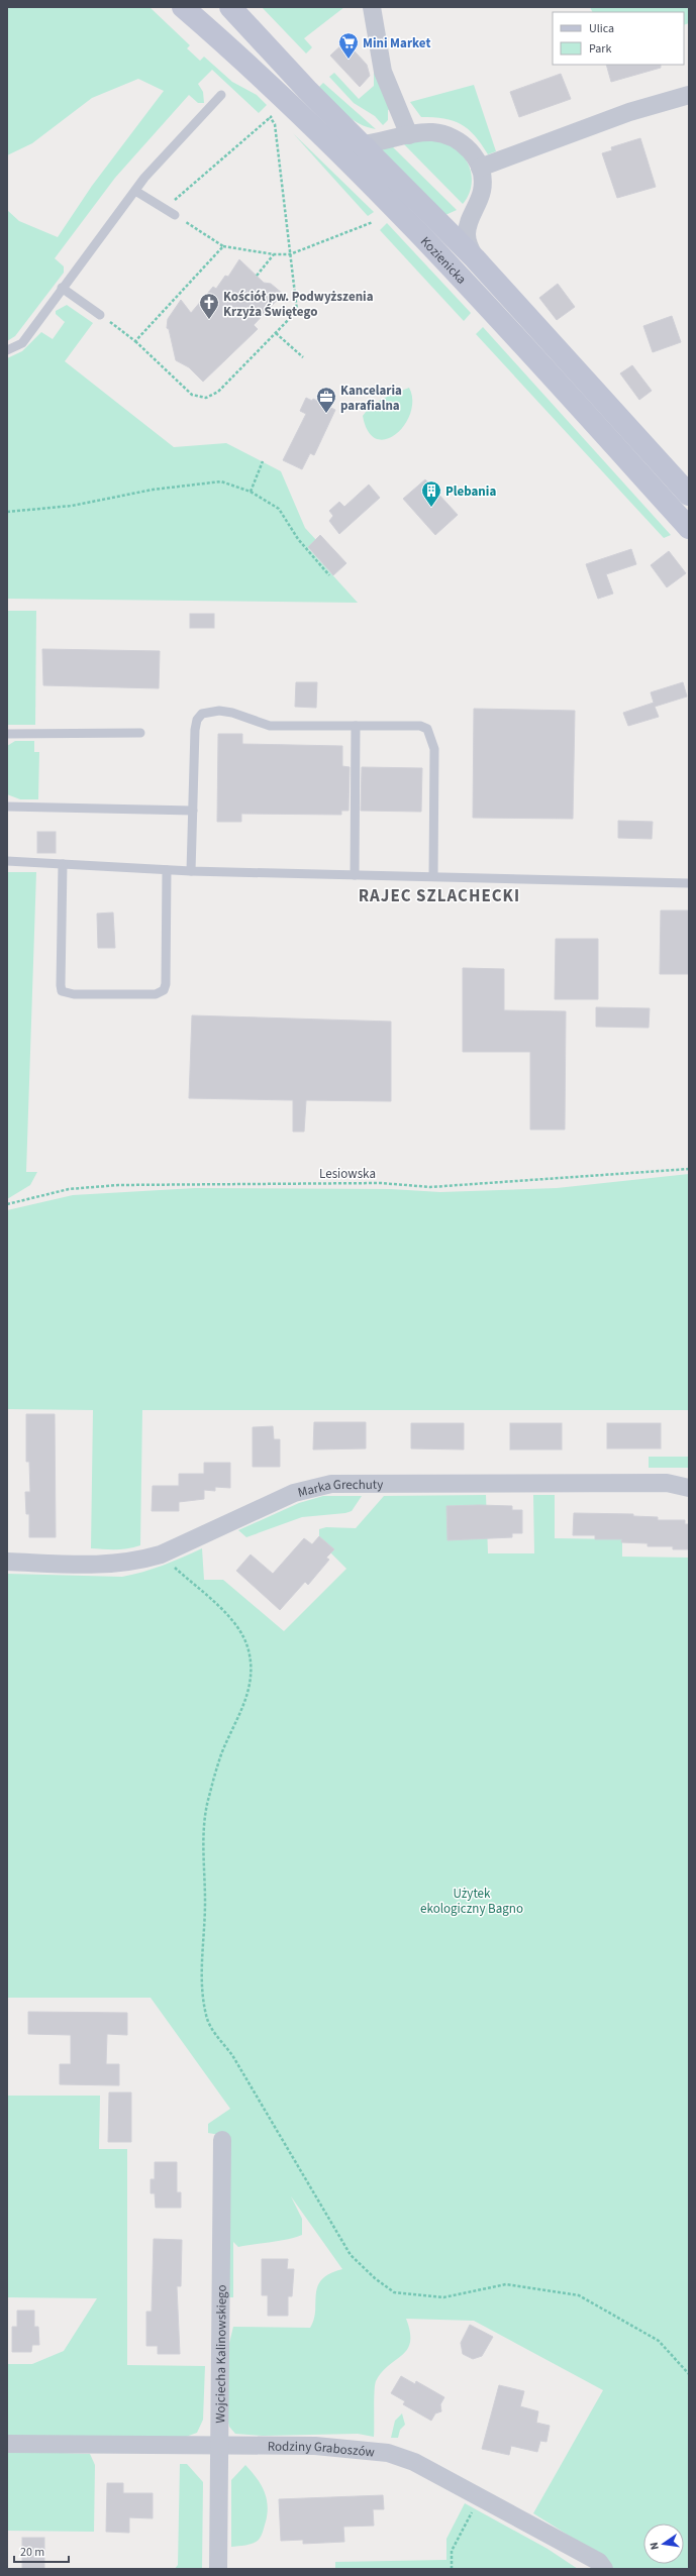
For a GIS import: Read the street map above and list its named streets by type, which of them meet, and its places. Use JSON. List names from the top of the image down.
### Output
{
  "streets": {
    "main road": ["Kozienicka"],
    "street": ["Marka Grechuty", "Wojciecha Kalinowskiego", "Rodziny Graboszów"],
    "path": ["Lesiowska"]
  },
  "crossings": [
    ["Wojciecha Kalinowskiego", "Rodziny Graboszów"]
  ],
  "districts": ["RAJEC SZLACHECKI"],
  "parks": ["Użytek ekologiczny Bagno"],
  "places": {
    "supermarket": ["Mini Market"],
    "church": ["Kościół pw. Podwyższenia Krzyża Świętego"],
    "office": ["Kancelaria parafialna"],
    "building": ["Plebania"]
  },
  "legend": ["Ulica", "Park"],
  "scale_bar": "20 m",
  "north": "left"
}
